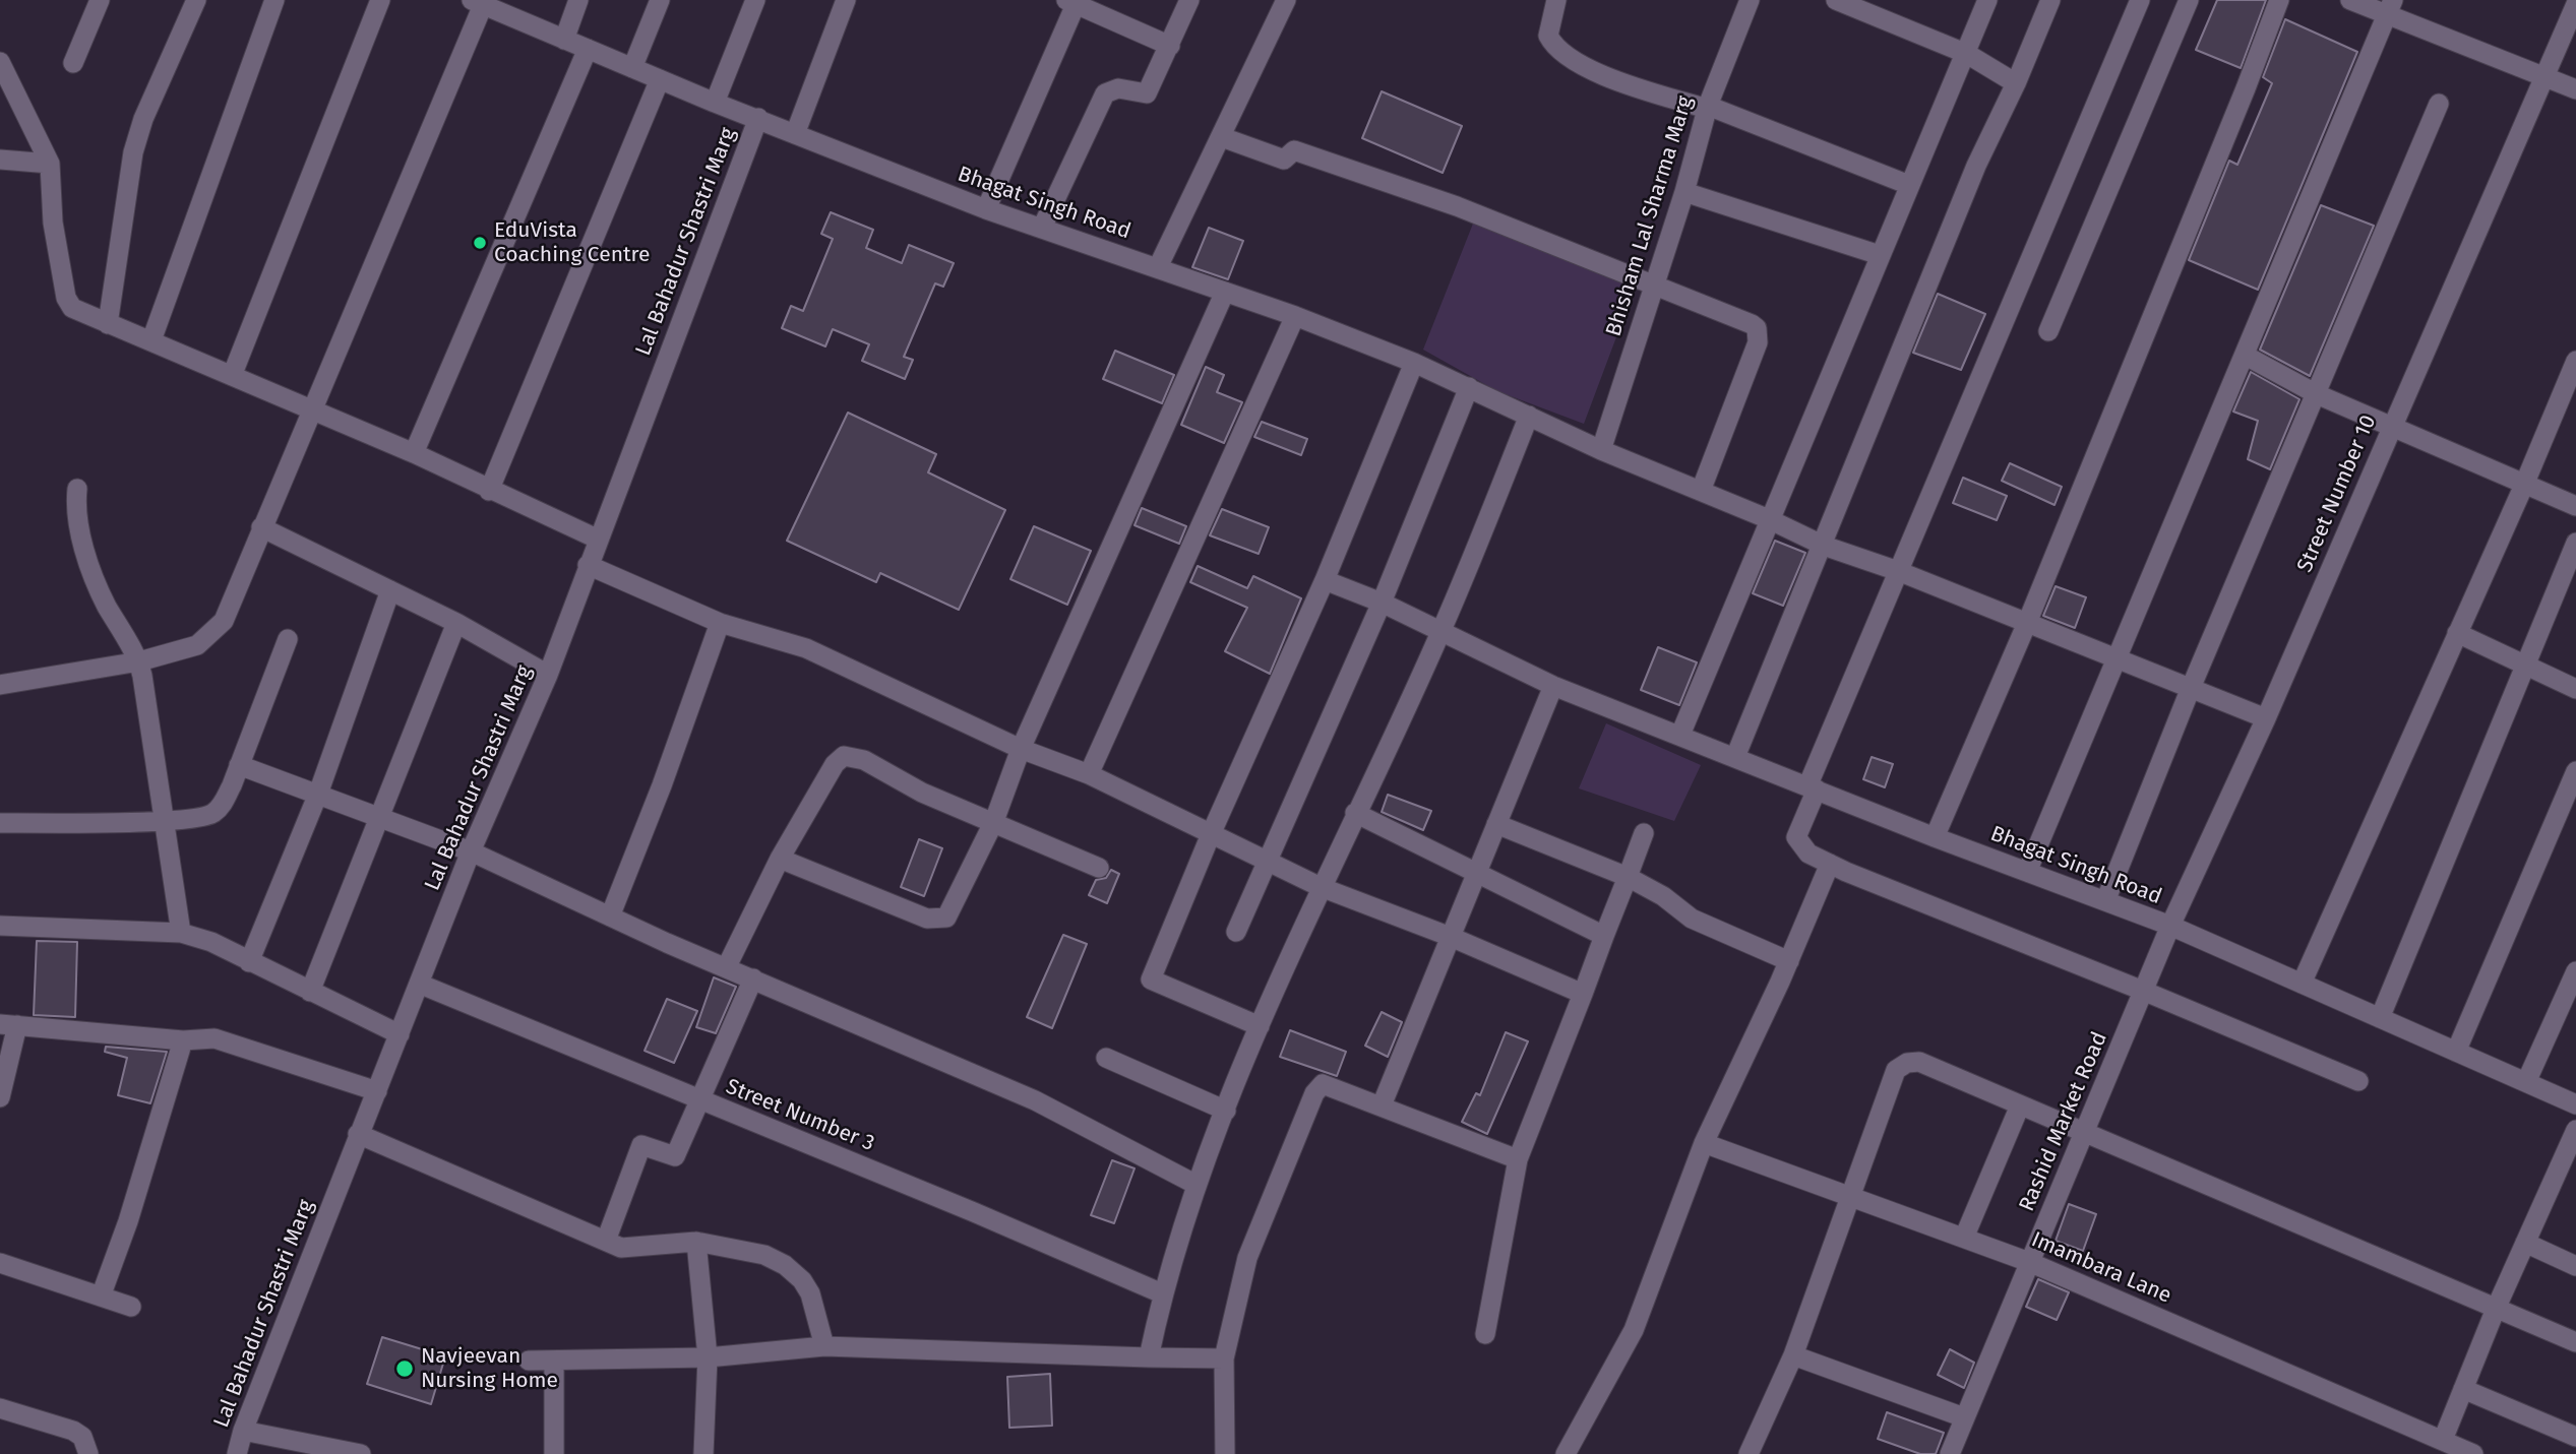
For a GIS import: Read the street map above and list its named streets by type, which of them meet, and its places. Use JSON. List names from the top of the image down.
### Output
{
  "streets": {
    "street": [
      "Bhagat Singh Road",
      "Bhisham Lal Sharma Marg",
      "Lal Bahadur Shastri Marg",
      "Street Number 10",
      "Street Number 3",
      "Rashid Market Road",
      "Imambara Lane"
    ]
  },
  "crossings": [
    ["Bhagat Singh Road", "Bhisham Lal Sharma Marg"],
    ["Bhagat Singh Road", "Lal Bahadur Shastri Marg"],
    ["Bhagat Singh Road", "Street Number 10"],
    ["Bhagat Singh Road", "Rashid Market Road"],
    ["Lal Bahadur Shastri Marg", "Street Number 3"],
    ["Street Number 10", "Rashid Market Road"],
    ["Rashid Market Road", "Imambara Lane"]
  ],
  "places": ["EduVista Coaching Centre", "Navjeevan Nursing Home"]
}
